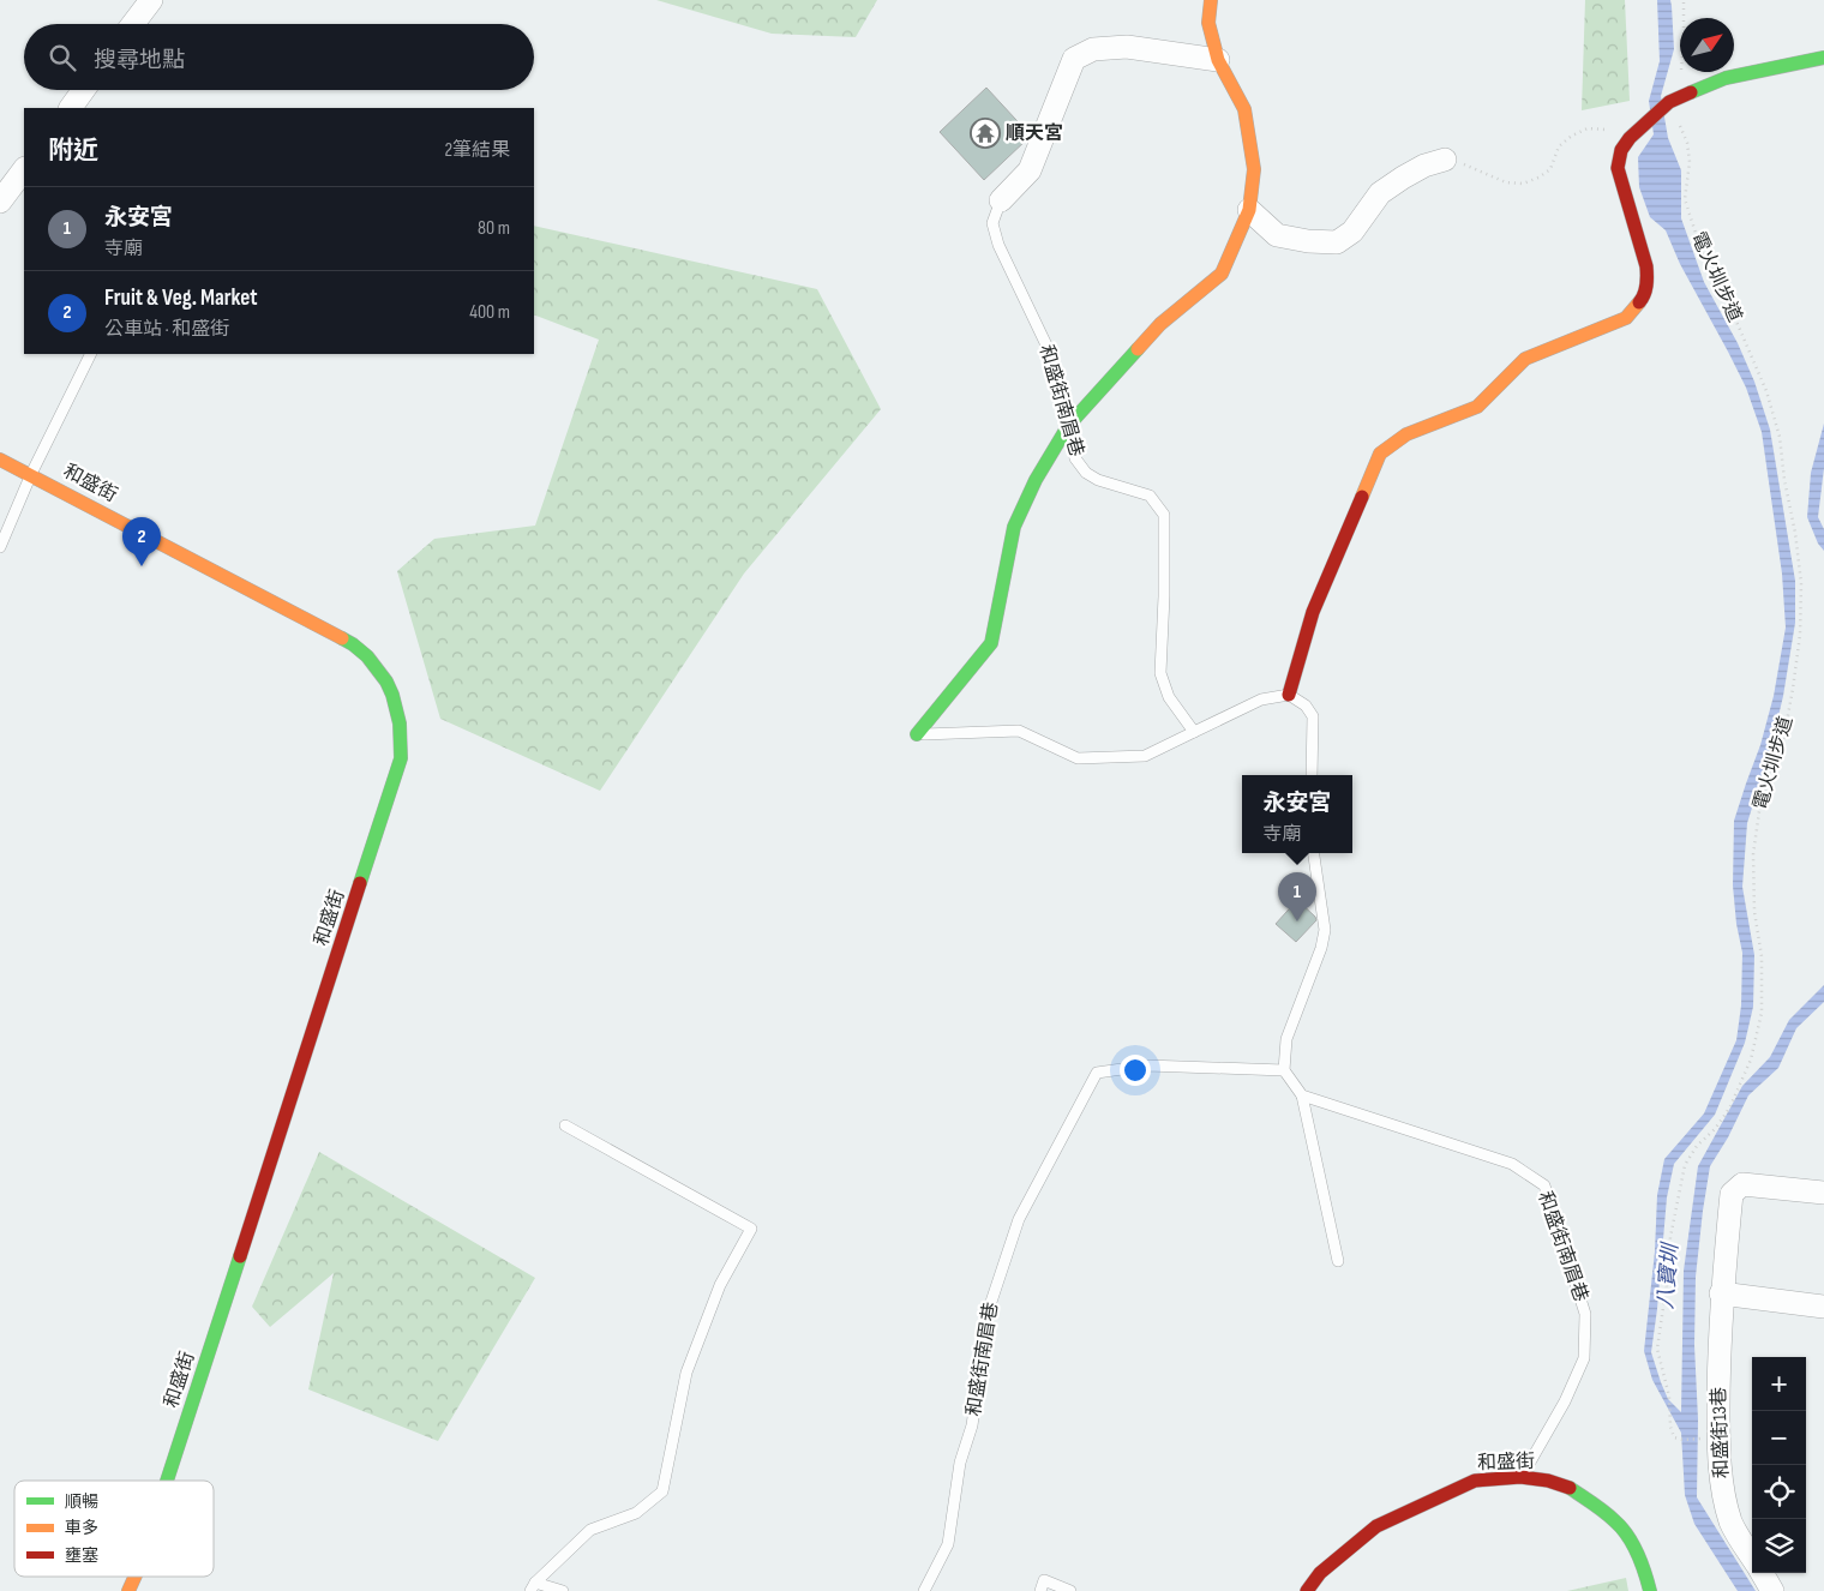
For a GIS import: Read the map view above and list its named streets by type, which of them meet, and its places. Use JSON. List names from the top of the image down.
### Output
{
  "streets": {
    "main road": ["和盛街"],
    "street": ["和盛街13巷"],
    "lane": ["和盛街南眉巷"],
    "path": ["電火圳步道"]
  },
  "crossings": [
    ["和盛街南眉巷", "和盛街"]
  ],
  "water": ["八寶圳"],
  "places": {
    "temple": ["順天宮"]
  },
  "legend": ["順暢", "車多", "壅塞"],
  "north": "top right",
  "page": {
    "search": "搜尋地點",
    "heading": ["附近", "2筆結果"],
    "list": [
      {
        "mark": "1",
        "name": "永安宮",
        "note": "寺廟",
        "value": "80 m"
      },
      {
        "mark": "2",
        "name": "Fruit & Veg. Market",
        "note": "公車站 · 和盛街",
        "value": "400 m"
      }
    ],
    "pins": ["2", "1"],
    "popup": ["永安宮", "寺廟"],
    "map_buttons": ["+", "−"]
  }
}
